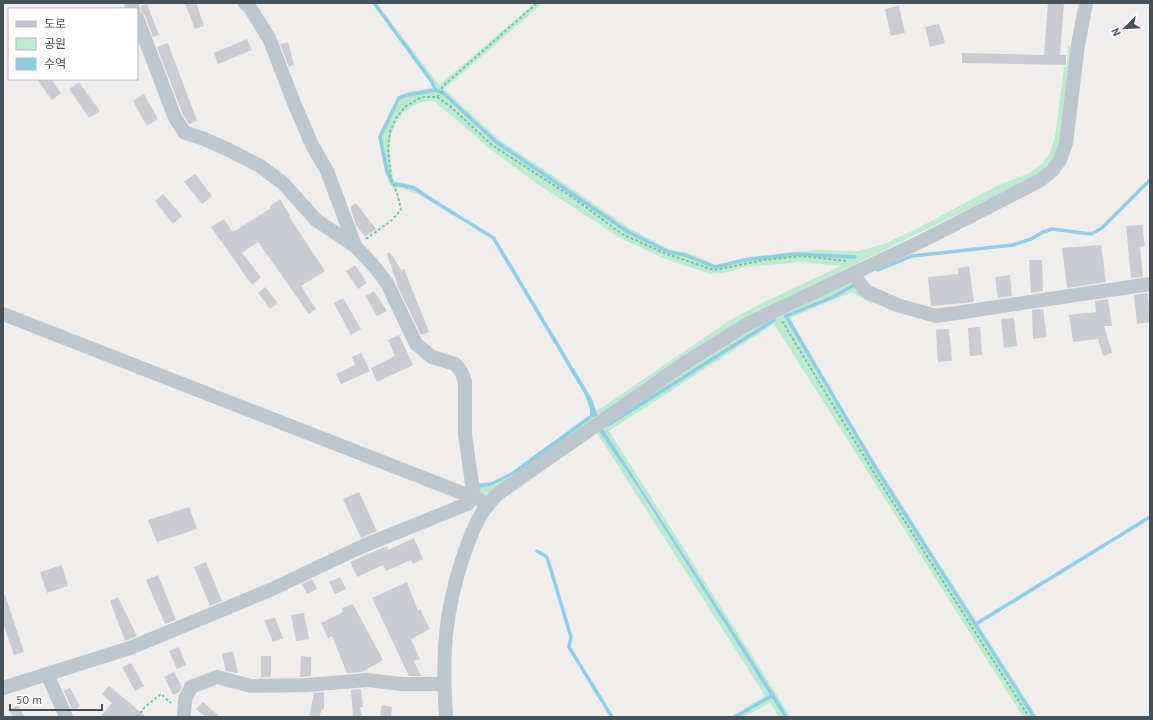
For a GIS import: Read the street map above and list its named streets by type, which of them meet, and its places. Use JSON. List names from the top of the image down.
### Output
{
  "legend": ["도로", "공원", "수역"],
  "scale_bar": "50 m",
  "north": "bottom left"
}
